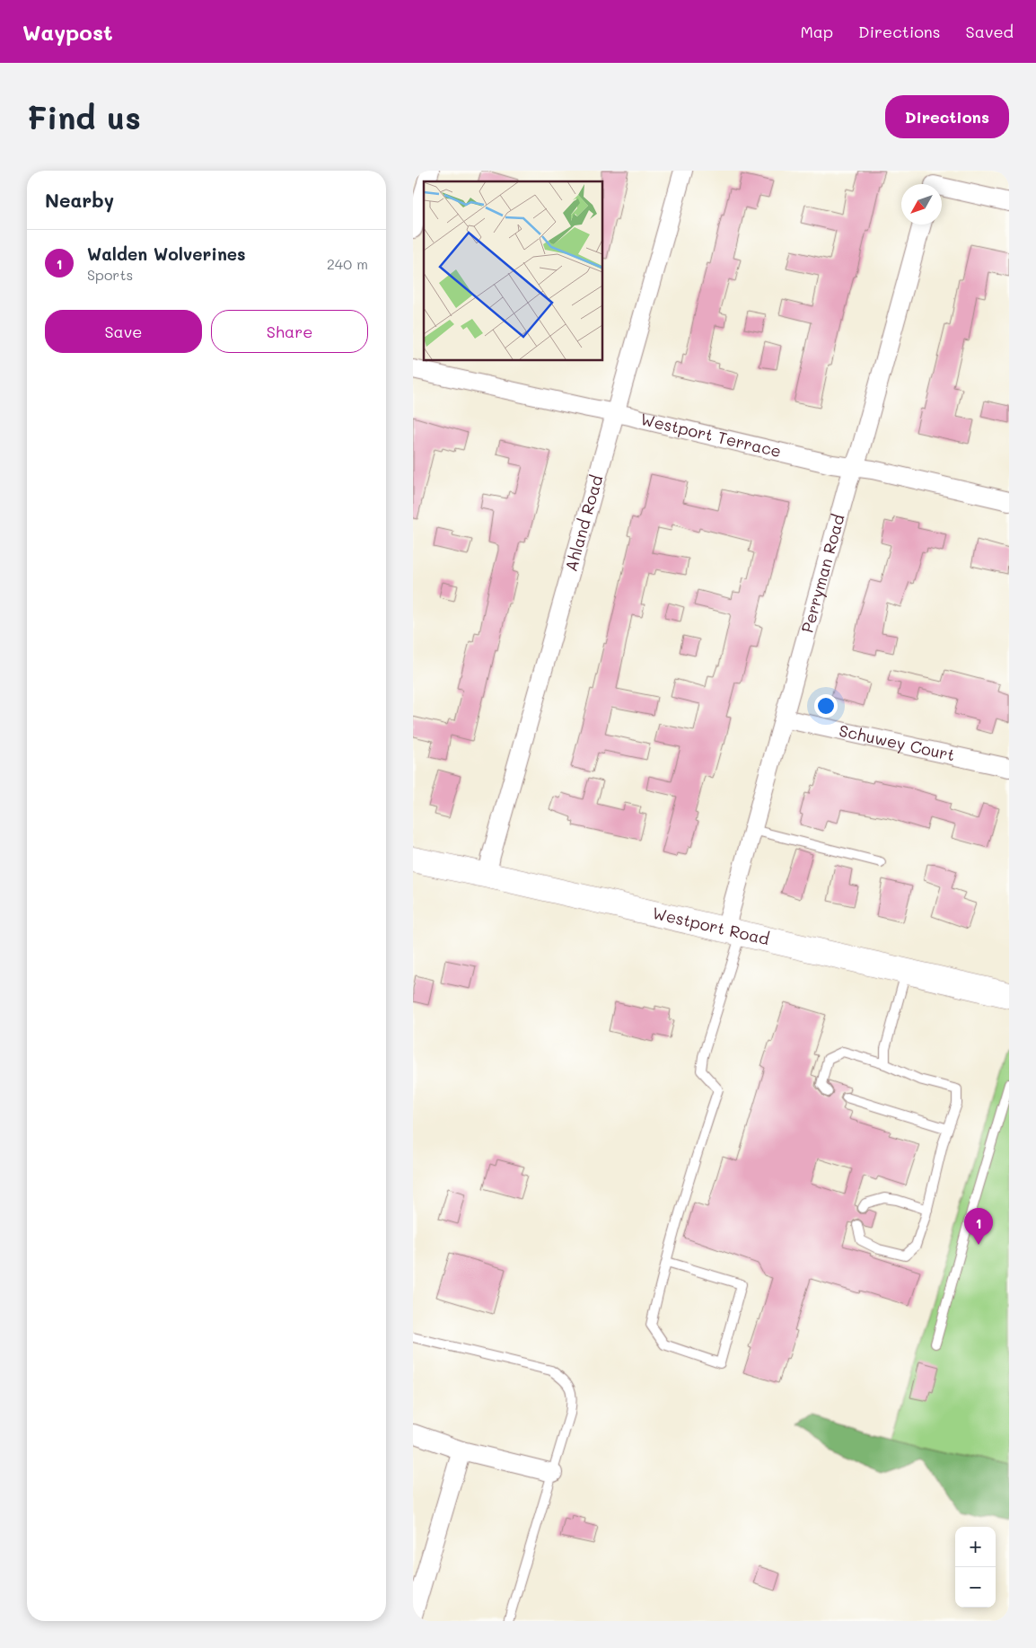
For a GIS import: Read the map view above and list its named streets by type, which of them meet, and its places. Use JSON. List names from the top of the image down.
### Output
{
  "streets": {
    "main road": ["Westport Road"],
    "street": [
      "Westport Terrace",
      "Ahland Road",
      "Perryman Road",
      "Schuwey Court"
    ]
  },
  "crossings": [
    ["Westport Terrace", "Ahland Road"],
    ["Westport Terrace", "Perryman Road"],
    ["Ahland Road", "Westport Road"],
    ["Perryman Road", "Schuwey Court"],
    ["Perryman Road", "Westport Road"]
  ],
  "north": "bottom left",
  "page": {
    "header": "Waypost",
    "nav": ["Map", "Directions", "Saved"],
    "buttons": [
      "Directions",
      ["Save", "Share"]
    ],
    "title": "Find us",
    "heading": "Nearby",
    "list": [
      {
        "mark": "1",
        "name": "Walden Wolverines",
        "note": "Sports",
        "value": "240 m"
      }
    ],
    "pins": "1",
    "map_buttons": ["+", "−"]
  }
}
